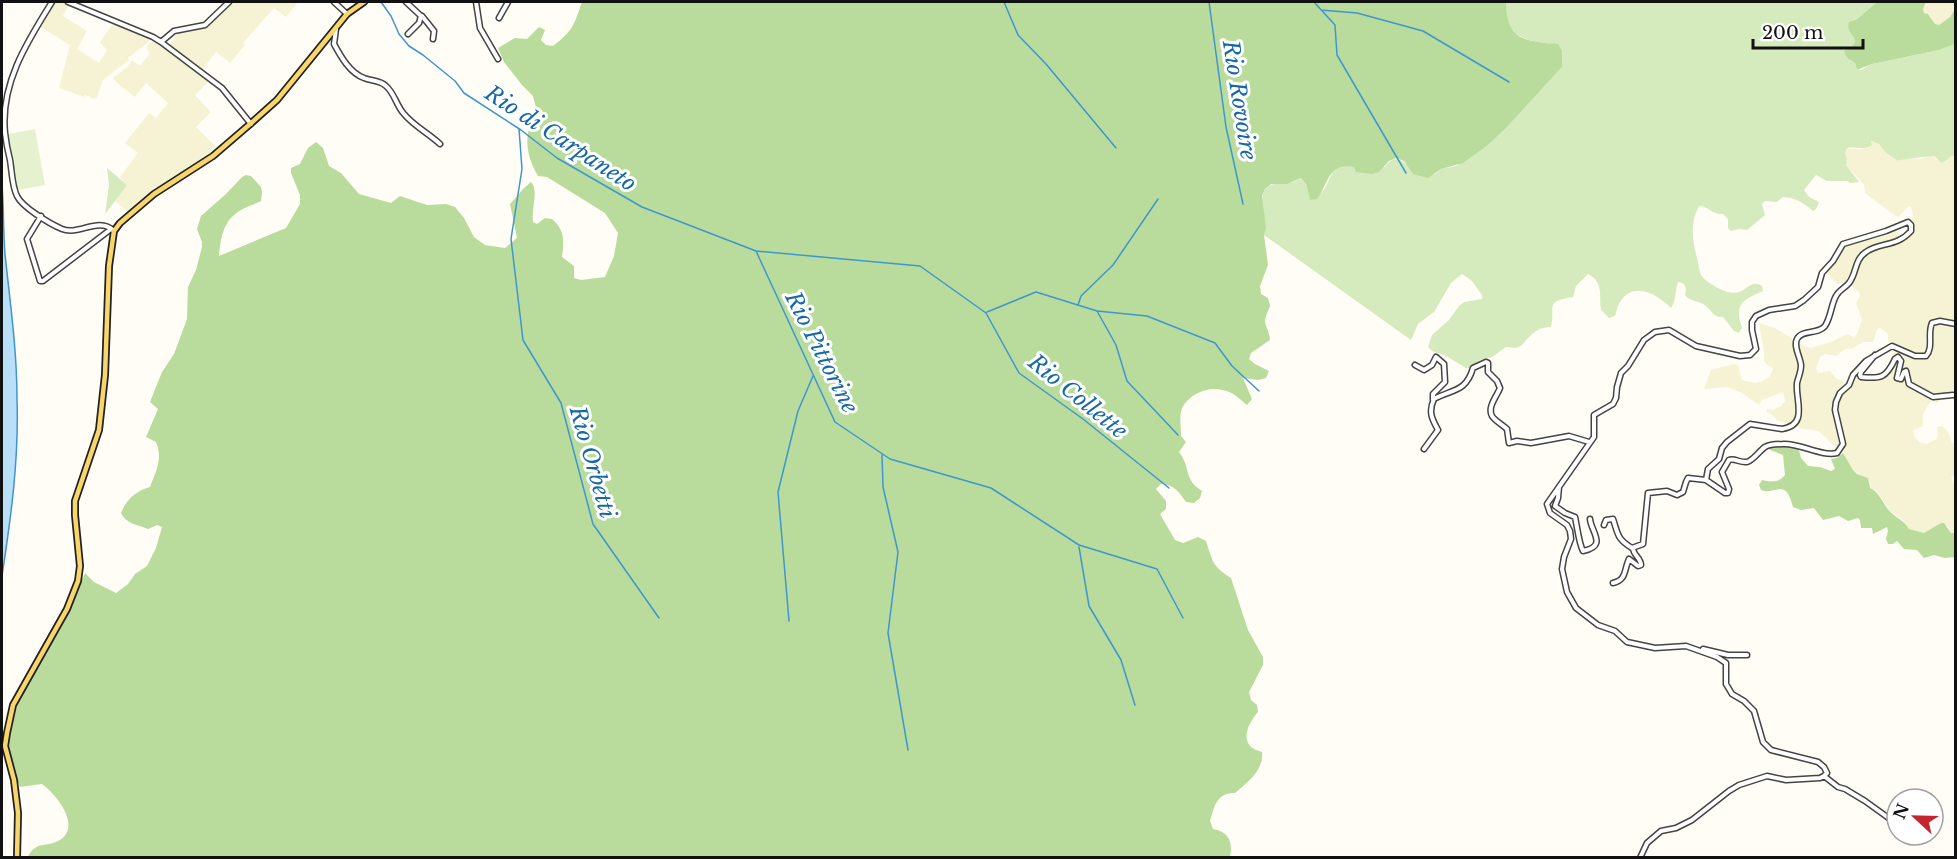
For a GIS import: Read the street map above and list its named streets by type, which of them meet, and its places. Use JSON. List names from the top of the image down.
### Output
{
  "water": [
    "Rio Rovoire",
    "Rio di Carpaneto",
    "Rio Pittorine",
    "Rio Collette",
    "Rio Orbetti"
  ],
  "scale_bar": "200 m",
  "north": "left"
}
